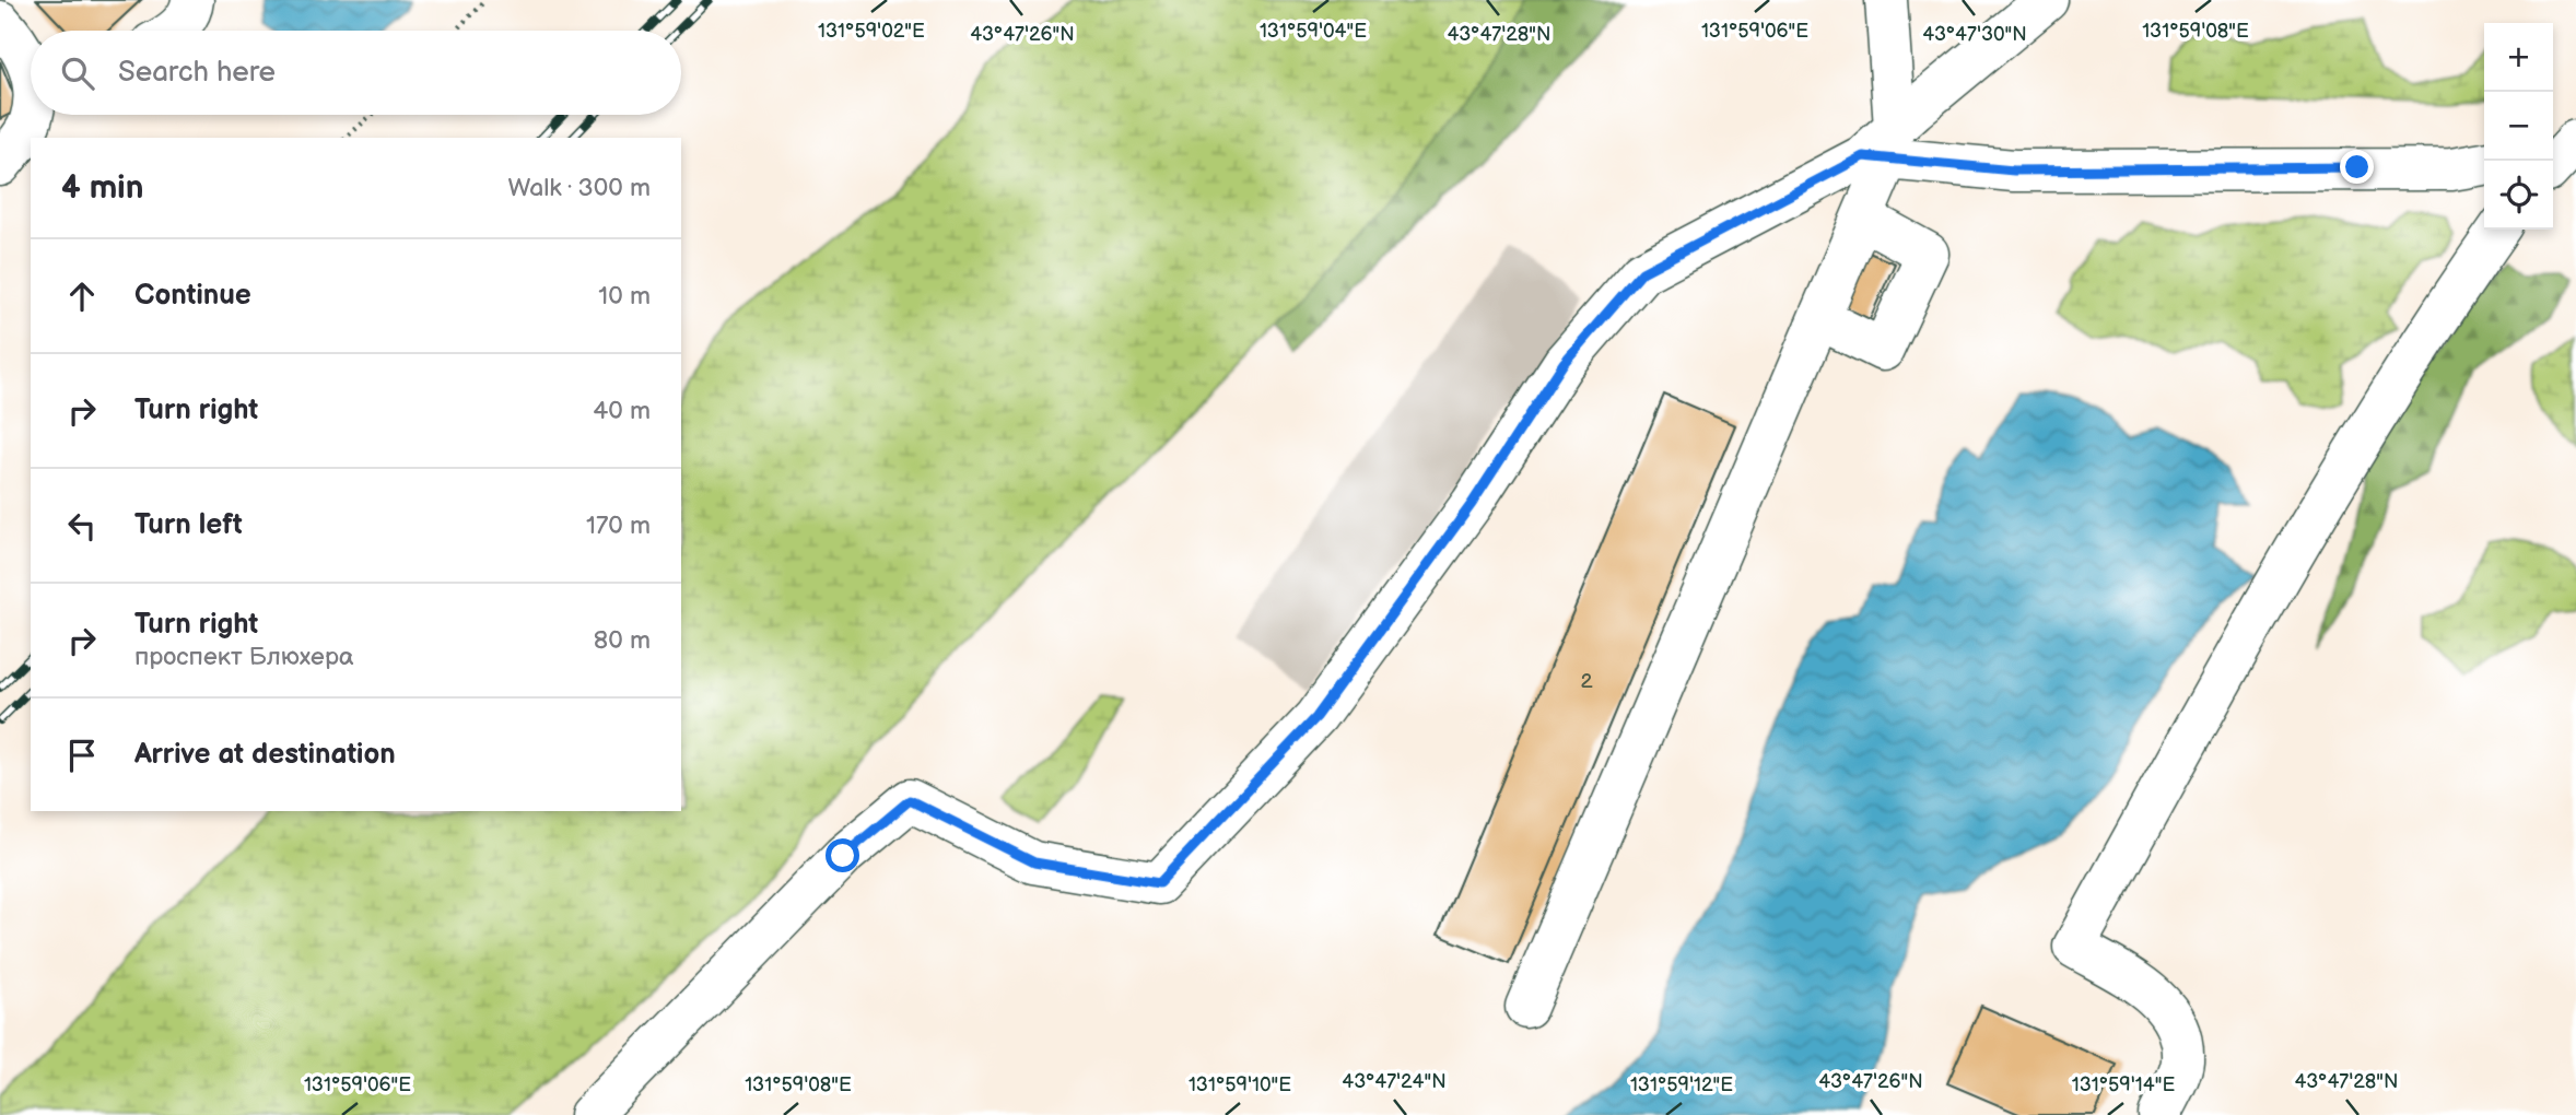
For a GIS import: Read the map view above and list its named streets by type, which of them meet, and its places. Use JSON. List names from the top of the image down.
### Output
{
  "house_numbers": ["2"],
  "page": {
    "map_buttons": ["+", "−"],
    "search": "Search here",
    "heading": ["4 min", "Walk · 300 m"],
    "list": [
      ["Continue", "10 m"],
      ["Turn right", "40 m"],
      ["Turn left", "170 m"],
      ["Turn right", "проспект Блюхера", "80 m"],
      "Arrive at destination"
    ]
  },
  "coordinates": [
    "131°59'02\"E",
    "131°59'04\"E",
    "131°59'06\"E",
    "131°59'08\"E",
    "43°47'26\"N",
    "43°47'28\"N",
    "43°47'30\"N",
    "43°47'24\"N",
    "131°59'10\"E",
    "131°59'12\"E",
    "131°59'14\"E"
  ]
}
